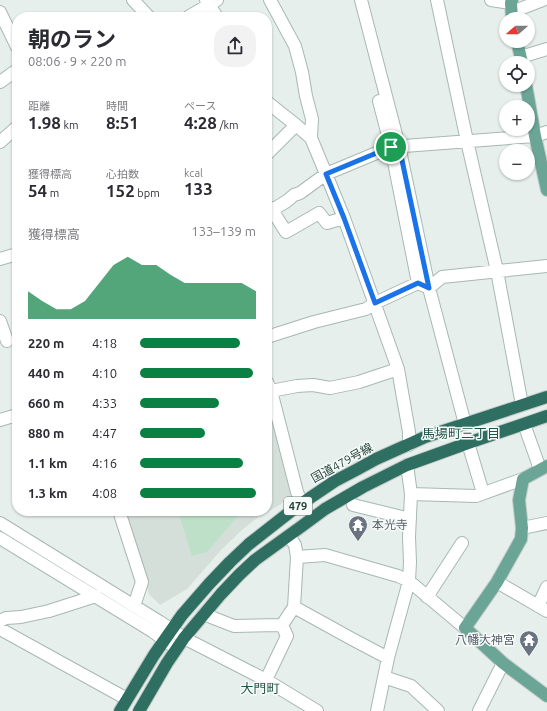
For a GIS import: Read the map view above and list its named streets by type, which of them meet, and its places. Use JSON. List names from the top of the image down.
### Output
{
  "streets": {
    "highway": ["国道479号線", "479"]
  },
  "districts": ["馬場町三丁目", "大門町"],
  "places": {
    "temple": ["本光寺", "八幡大神宮"]
  },
  "north": "left",
  "page": {
    "map_buttons": ["+", "−"],
    "heading": ["朝のラン", "08:06 · 9 × 220 m"],
    "stats": [
      ["距離", "1.98 km"],
      ["時間", "8:51"],
      ["ペース", "4:28 /km"],
      ["獲得標高", "54 m"],
      ["心拍数", "152 bpm"],
      ["kcal", "133"]
    ],
    "chart": ["獲得標高", "133–139 m"],
    "list": [
      {
        "name": "220 m",
        "note": "4:18"
      },
      {
        "name": "440 m",
        "note": "4:10"
      },
      {
        "name": "660 m",
        "note": "4:33"
      },
      {
        "name": "880 m",
        "note": "4:47"
      },
      {
        "name": "1.1 km",
        "note": "4:16"
      },
      {
        "name": "1.3 km",
        "note": "4:08"
      }
    ]
  }
}
